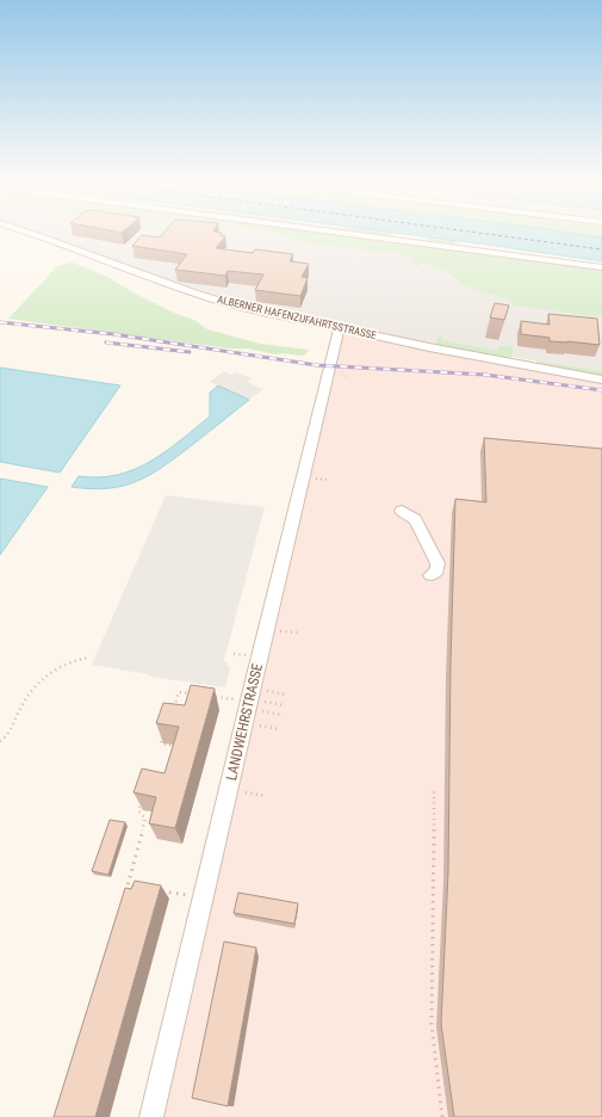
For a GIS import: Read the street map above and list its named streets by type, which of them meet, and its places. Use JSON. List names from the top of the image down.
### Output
{
  "streets": {
    "street": ["ALBERNER HAFENZUFAHRTSSTRASSE", "LANDWEHRSTRASSE"]
  },
  "crossings": [
    ["ALBERNER HAFENZUFAHRTSSTRASSE", "LANDWEHRSTRASSE"]
  ]
}
